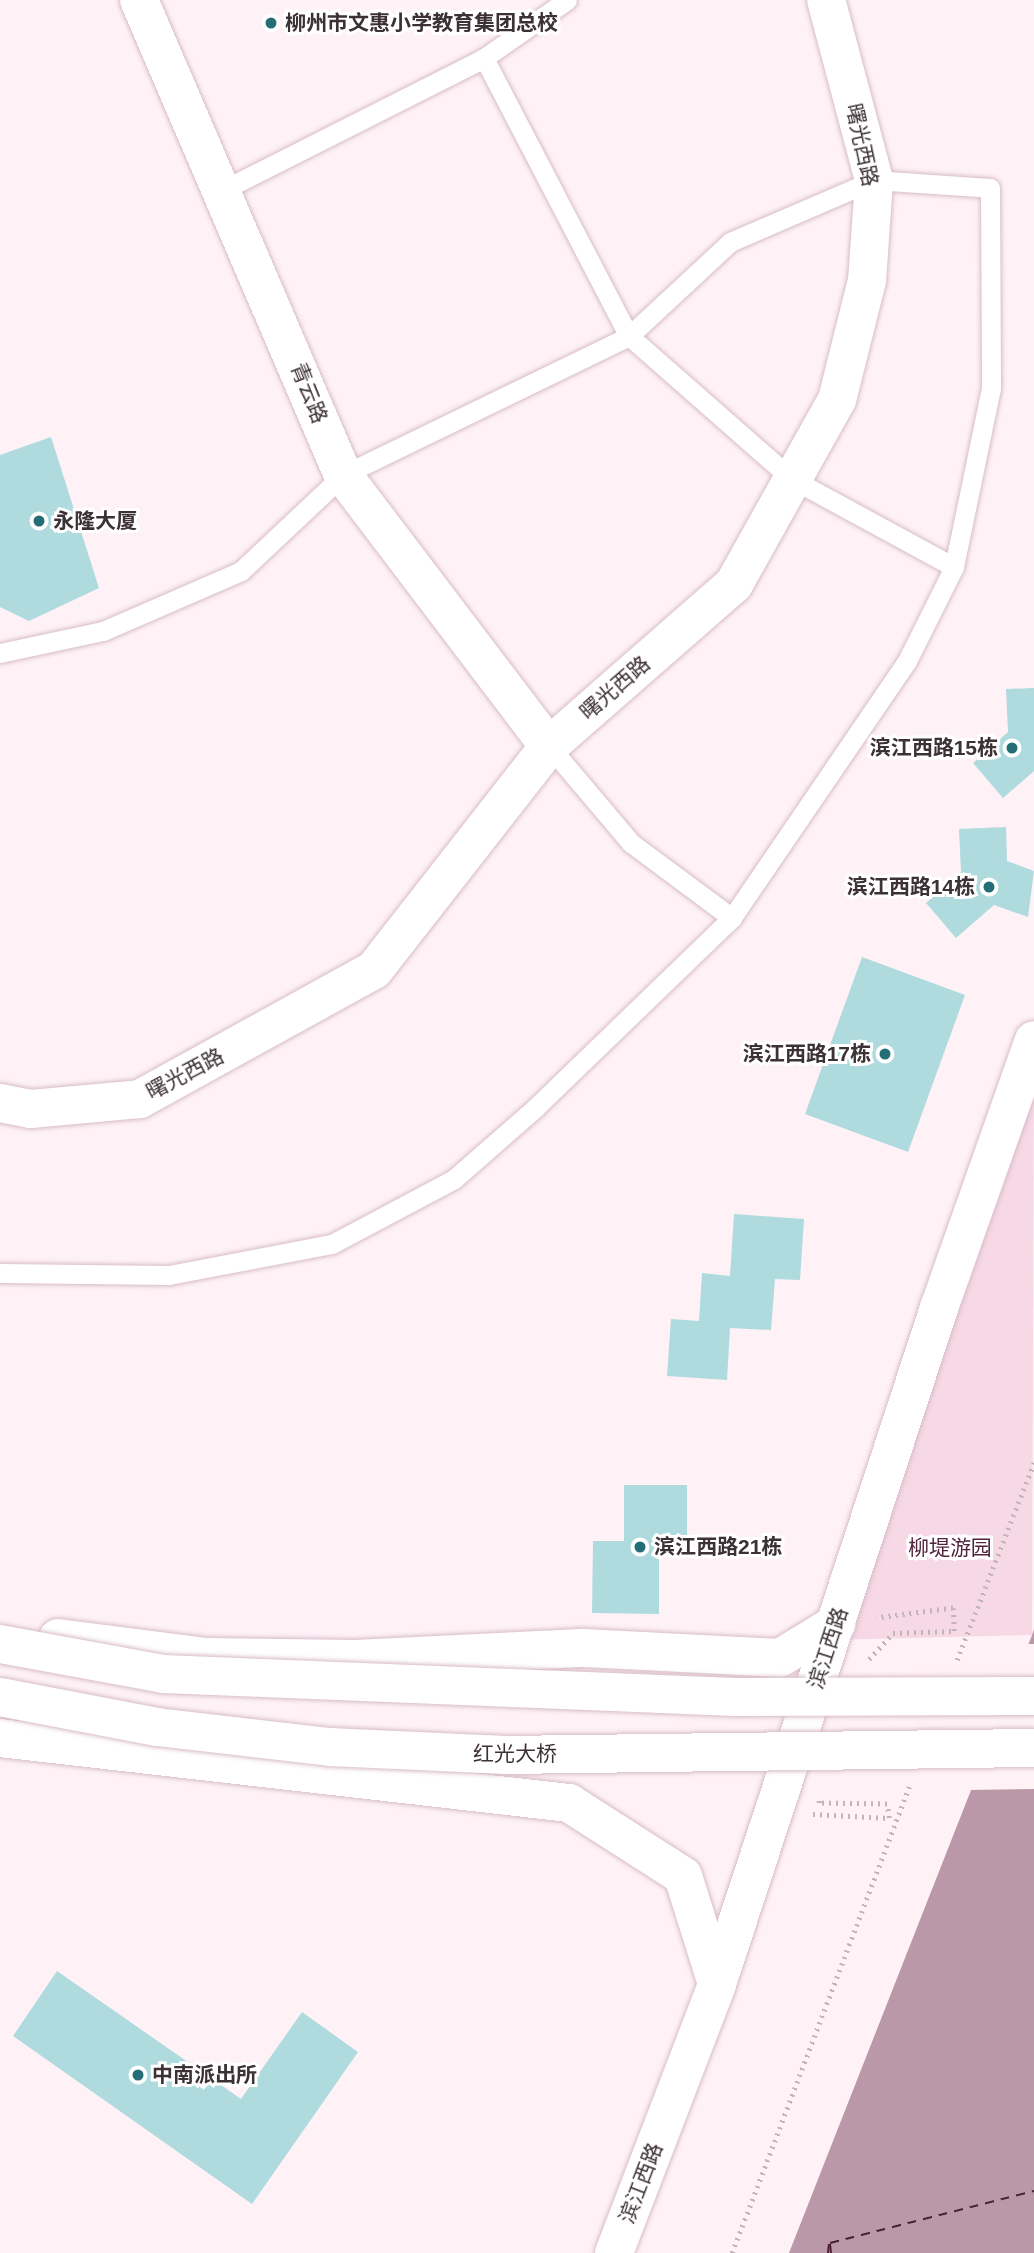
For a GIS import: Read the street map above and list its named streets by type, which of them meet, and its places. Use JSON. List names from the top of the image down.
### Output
{
  "streets": {
    "street": [
      "曙光西路",
      "青云路",
      "滨江西路",
      "红光大桥"
    ]
  },
  "crossings": [
    ["曙光西路", "青云路"]
  ],
  "parks": ["柳堤游园"],
  "places": [
    "柳州市文惠小学教育集团总校",
    "永隆大厦",
    "滨江西路15栋",
    "滨江西路14栋",
    "滨江西路17栋",
    "滨江西路21栋",
    "中南派出所"
  ]
}
